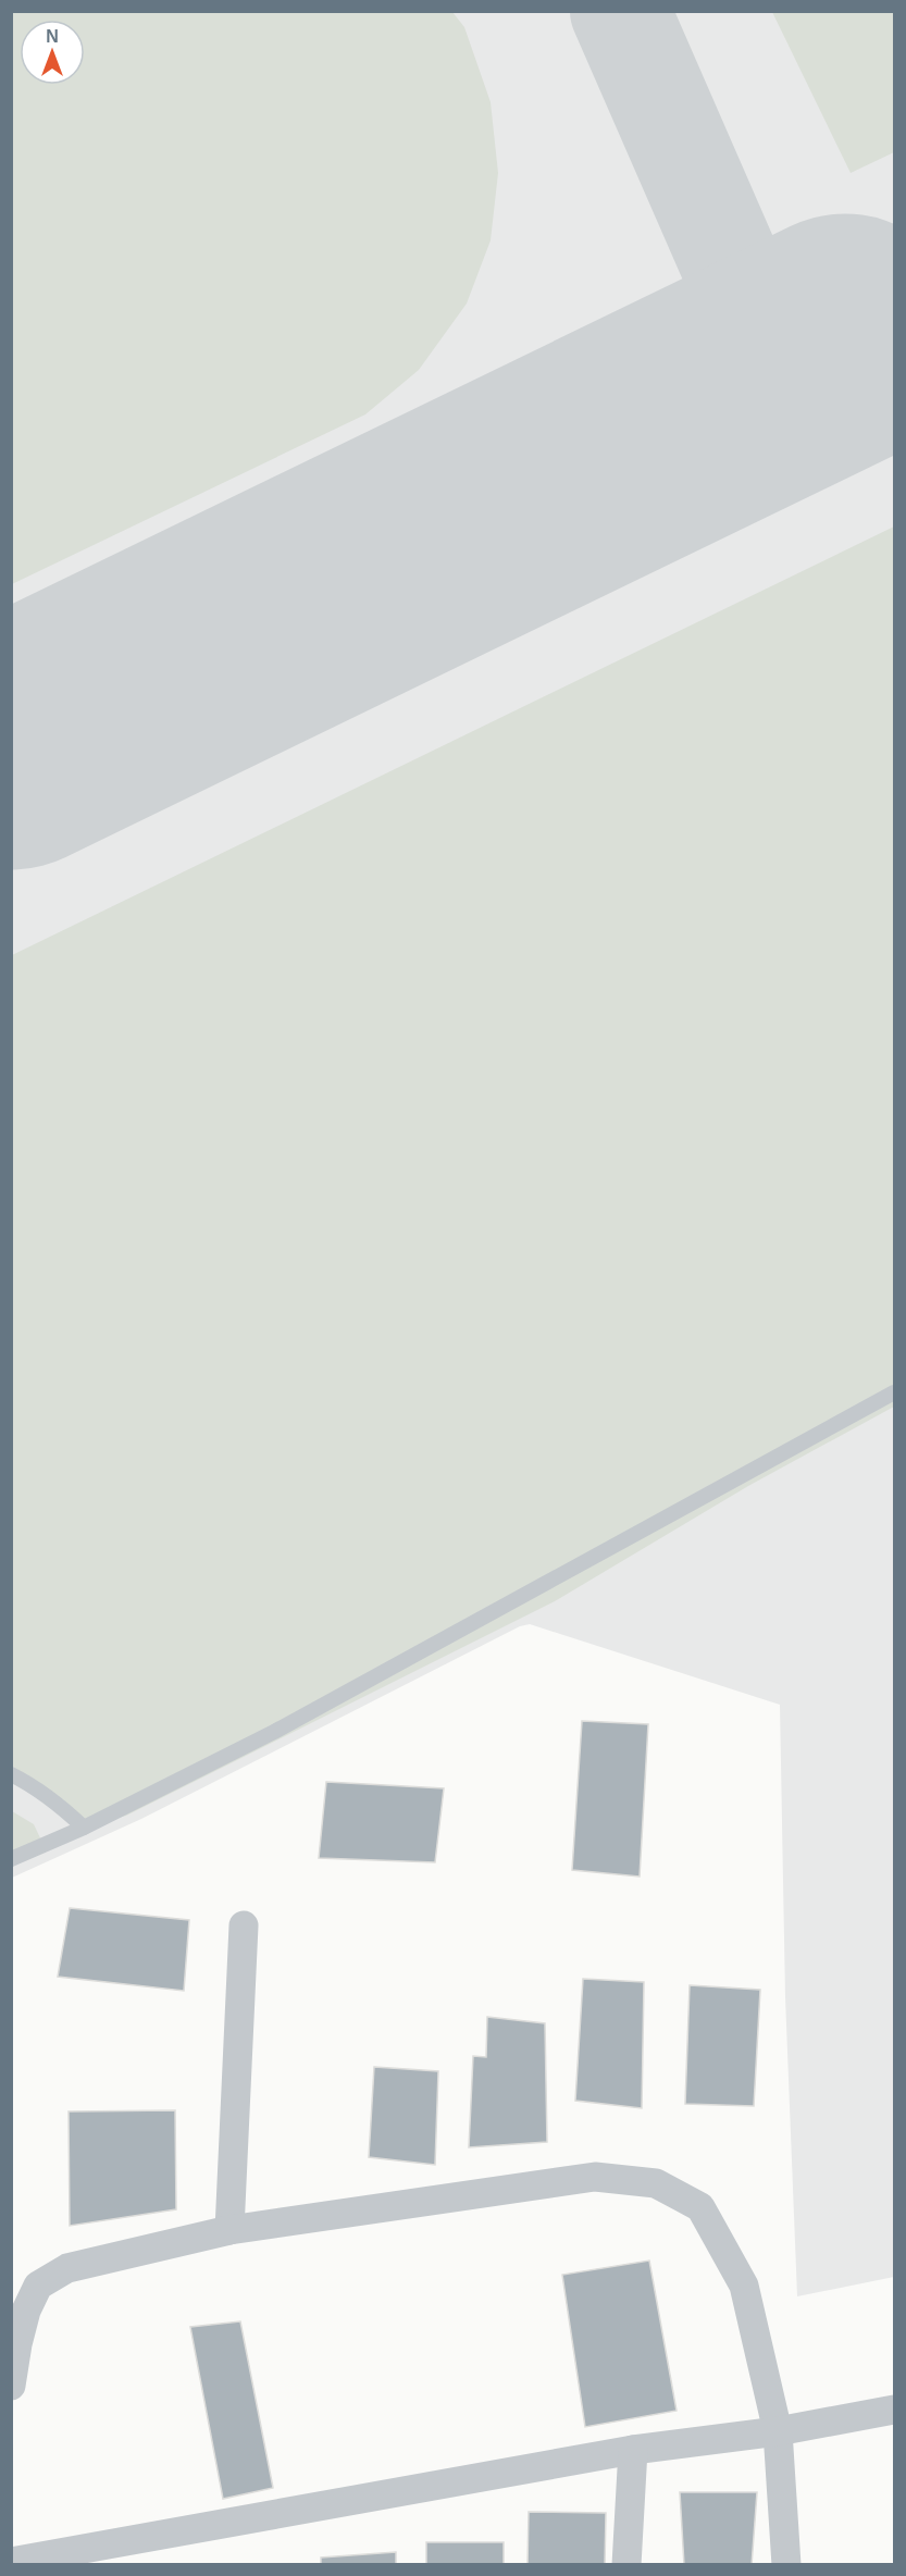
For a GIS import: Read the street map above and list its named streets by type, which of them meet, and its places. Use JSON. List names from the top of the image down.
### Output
{
  "north": "top"
}
